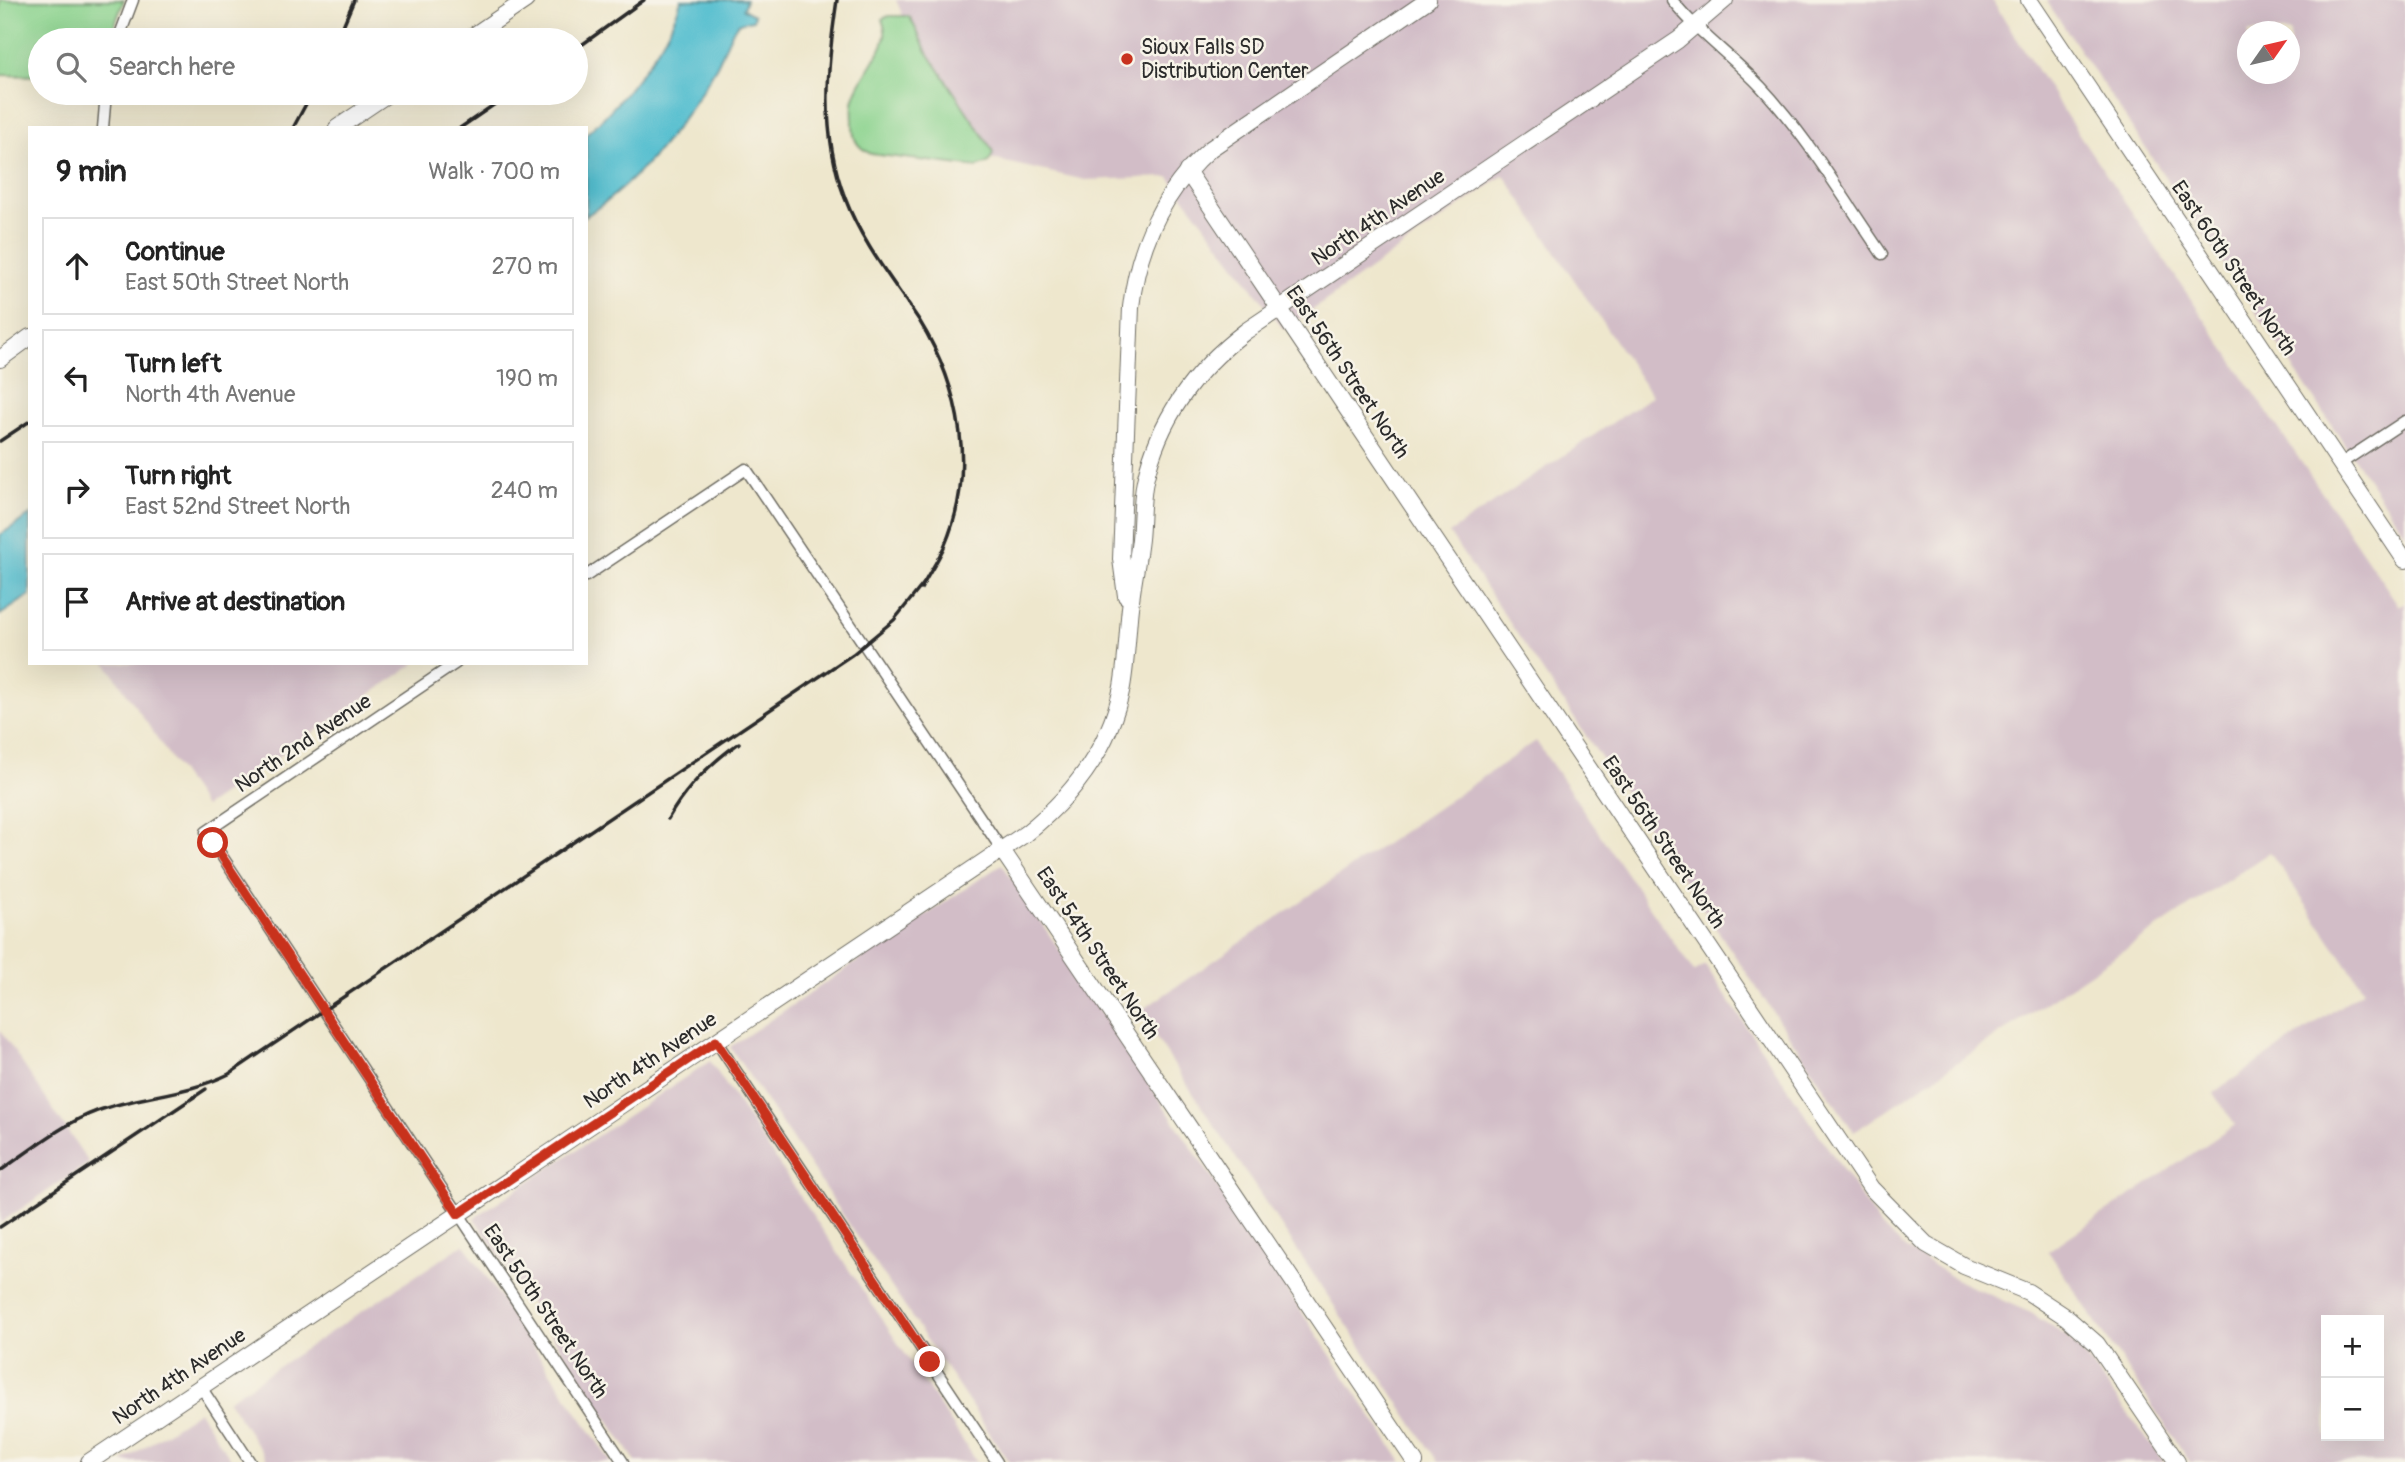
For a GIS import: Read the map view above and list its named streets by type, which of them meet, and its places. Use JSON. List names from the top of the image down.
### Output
{
  "streets": {
    "street": [
      "North 4th Avenue",
      "East 60th Street North",
      "East 56th Street North",
      "North 2nd Avenue",
      "East 54th Street North",
      "East 50th Street North"
    ]
  },
  "crossings": [
    ["North 4th Avenue", "East 56th Street North"],
    ["North 4th Avenue", "East 54th Street North"],
    ["North 4th Avenue", "East 50th Street North"],
    ["North 2nd Avenue", "East 50th Street North"]
  ],
  "places": ["Sioux Falls SD Distribution Center"],
  "north": "top right",
  "page": {
    "search": "Search here",
    "heading": ["9 min", "Walk · 700 m"],
    "list": [
      ["Continue", "East 50th Street North", "270 m"],
      ["Turn left", "North 4th Avenue", "190 m"],
      ["Turn right", "East 52nd Street North", "240 m"],
      "Arrive at destination"
    ],
    "map_buttons": ["+", "−"]
  }
}
